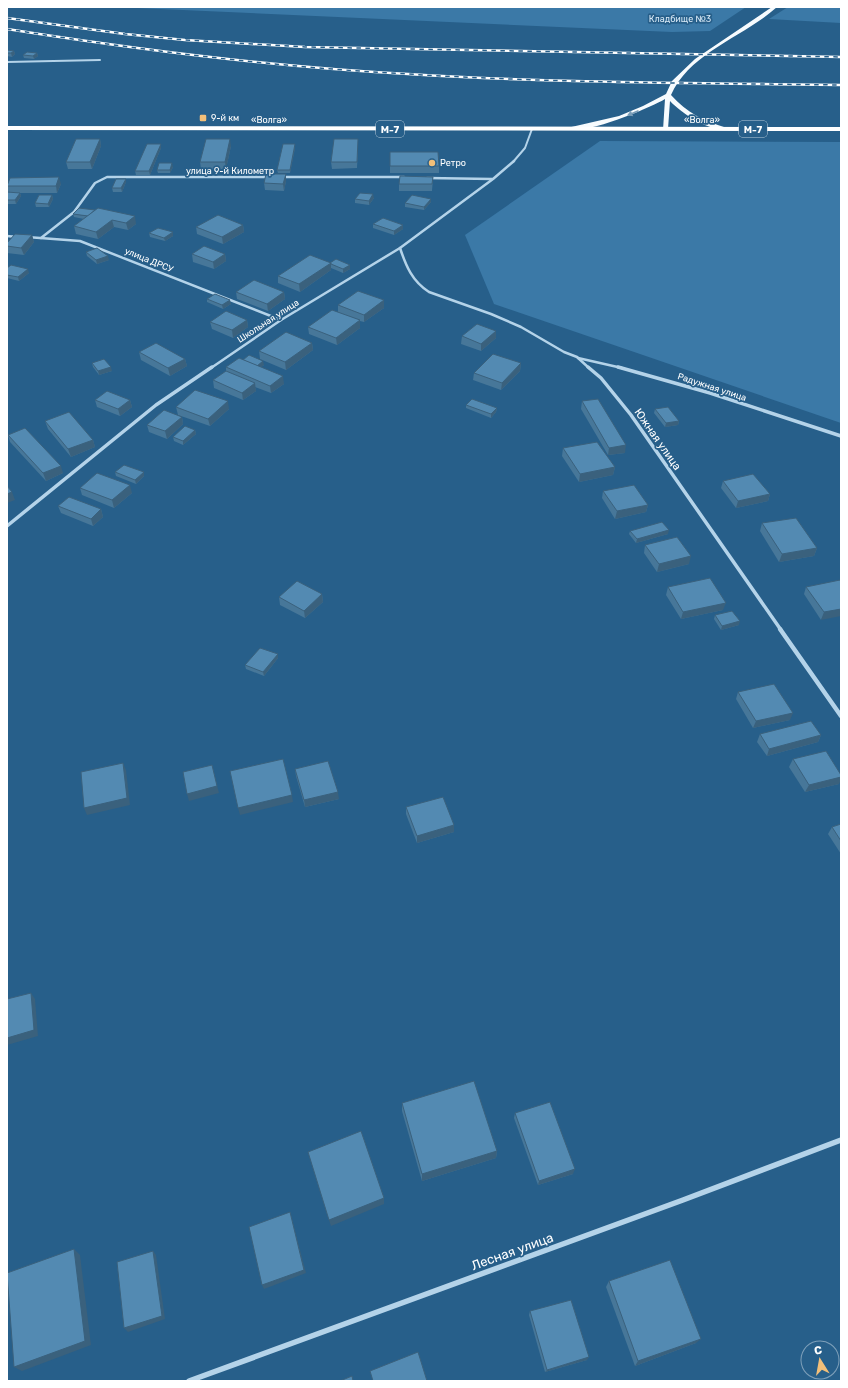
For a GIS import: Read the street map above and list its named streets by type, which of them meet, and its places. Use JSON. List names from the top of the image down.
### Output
{
  "streets": {
    "highway": ["«Волга»", "М-7"],
    "street": [
      "улица 9-й Километр",
      "улица ДРСУ",
      "Школьная улица",
      "Радужная улица",
      "Южная улица",
      "Лесная улица"
    ]
  },
  "crossings": [
    ["«Волга»", "М-7"],
    ["«Волга»", "Школьная улица"],
    ["М-7", "Школьная улица"],
    ["улица 9-й Километр", "улица ДРСУ"],
    ["улица ДРСУ", "Школьная улица"],
    ["Школьная улица", "Южная улица"],
    ["Радужная улица", "Южная улица"]
  ],
  "parks": ["Кладбище №3"],
  "places": {
    "transit": ["9-й км"],
    "other": ["Ретро"]
  },
  "north": "top"
}
